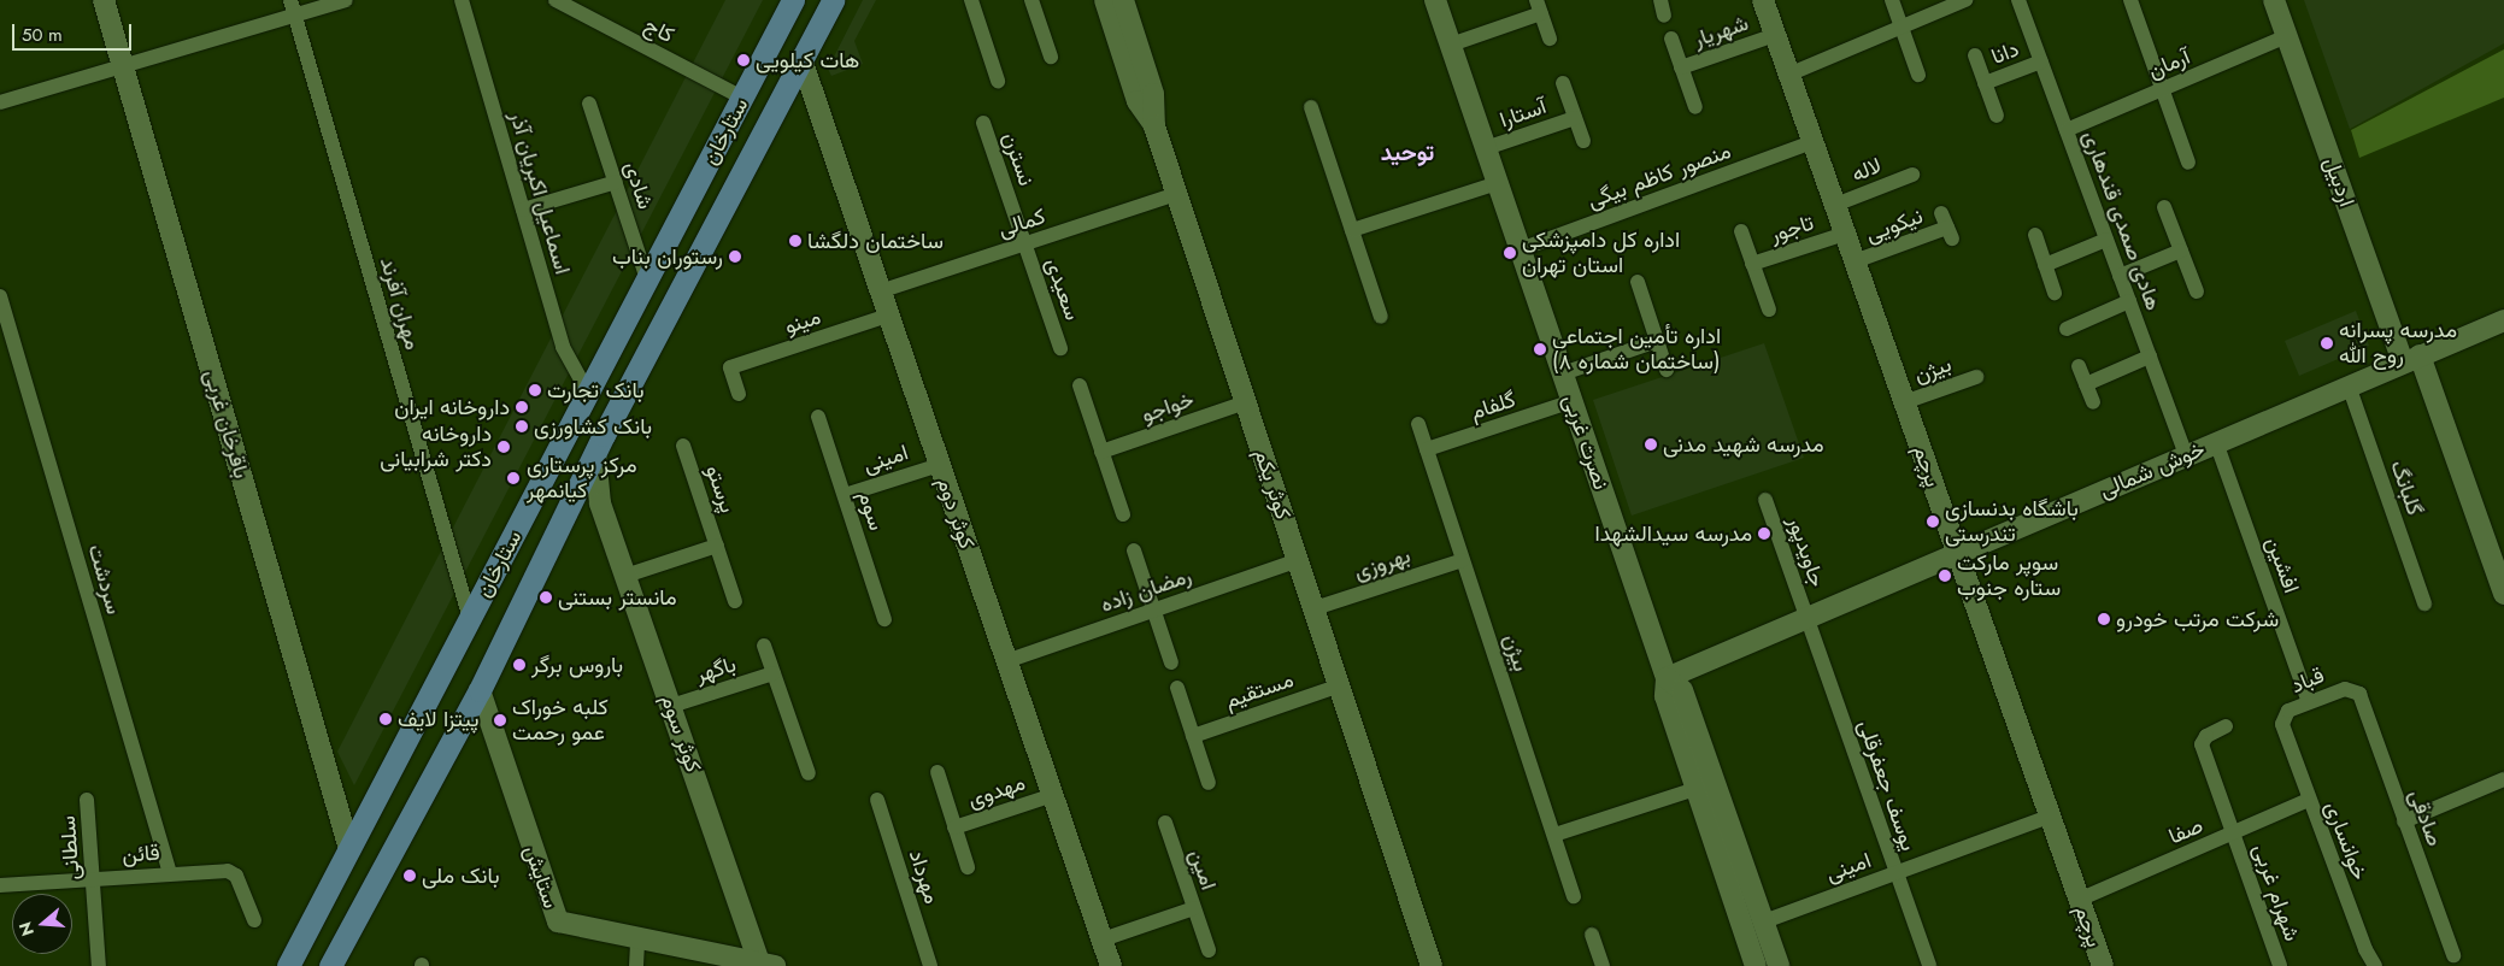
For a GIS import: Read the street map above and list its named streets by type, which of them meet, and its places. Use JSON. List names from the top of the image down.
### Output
{
  "streets": {
    "main road": ["ستارخان"],
    "street": [
      "کاج",
      "شهریار",
      "دانا",
      "آرمان",
      "آستارا",
      "نسترن",
      "لاله",
      "منصور کاظم بیگی",
      "اردبیل",
      "شادی",
      "اسماعیل اکبریان آذر",
      "هادی صمدی قندهاری",
      "کمالی",
      "نیکویی",
      "تاجور",
      "سعیدی",
      "مهران آفرند",
      "مینو",
      "بیژن",
      "گلفام",
      "خواجو",
      "باقرخان غربی",
      "نصرت غربی",
      "امینی",
      "پرچم",
      "خوش شمالی",
      "کوثر یکم",
      "گلبانگ",
      "پرستو",
      "سوم",
      "کوثر دوم",
      "جاویدپور",
      "بهروزی",
      "افشین",
      "سردشت",
      "رمضان زاده",
      "باگهر",
      "قباد",
      "مستقیم",
      "کوثر سوم",
      "یوسف جعفرقلی",
      "مهدوی",
      "صادقی",
      "صفا",
      "خوانساری",
      "سلطانی",
      "قائن",
      "امین",
      "ستایش",
      "مهرداد",
      "شهرام غربی"
    ]
  },
  "crossings": [
    ["کاج", "ستارخان"],
    ["شهریار", "پرچم"],
    ["دانا", "هادی صمدی قندهاری"],
    ["آرمان", "اردبیل"],
    ["آرمان", "هادی صمدی قندهاری"],
    ["آستارا", "نصرت غربی"],
    ["ستارخان", "شادی"],
    ["ستارخان", "اسماعیل اکبریان آذر"],
    ["ستارخان", "مهران آفرند"],
    ["ستارخان", "باقرخان غربی"],
    ["ستارخان", "کوثر دوم"],
    ["ستارخان", "کوثر سوم"],
    ["ستارخان", "ستایش"],
    ["نسترن", "کمالی"],
    ["نسترن", "سعیدی"],
    ["لاله", "پرچم"],
    ["منصور کاظم بیگی", "نصرت غربی"],
    ["منصور کاظم بیگی", "پرچم"],
    ["اردبیل", "خوش شمالی"],
    ["هادی صمدی قندهاری", "خوش شمالی"],
    ["کمالی", "سعیدی"],
    ["کمالی", "کوثر یکم"],
    ["کمالی", "کوثر دوم"],
    ["نیکویی", "پرچم"],
    ["تاجور", "پرچم"],
    ["مینو", "کوثر دوم"],
    ["بیژن", "گلفام"],
    ["بیژن", "پرچم"],
    ["بیژن", "بهروزی"],
    ["گلفام", "نصرت غربی"],
    ["خواجو", "کوثر یکم"],
    ["نصرت غربی", "امینی"],
    ["نصرت غربی", "خوش شمالی"],
    ["امینی", "پرچم"],
    ["امینی", "سوم"],
    ["امینی", "کوثر دوم"],
    ["امینی", "یوسف جعفرقلی"],
    ["پرچم", "خوش شمالی"],
    ["پرچم", "صفا"],
    ["خوش شمالی", "گلبانگ"],
    ["خوش شمالی", "جاویدپور"],
    ["خوش شمالی", "افشین"],
    ["خوش شمالی", "یوسف جعفرقلی"],
    ["کوثر یکم", "بهروزی"],
    ["کوثر یکم", "رمضان زاده"],
    ["کوثر یکم", "مستقیم"],
    ["پرستو", "کوثر سوم"],
    ["کوثر دوم", "رمضان زاده"],
    ["کوثر دوم", "مهدوی"],
    ["کوثر دوم", "امین"],
    ["جاویدپور", "یوسف جعفرقلی"],
    ["افشین", "قباد"],
    ["سردشت", "قائن"],
    ["باگهر", "کوثر سوم"],
    ["قباد", "صادقی"],
    ["قباد", "خوانساری"],
    ["کوثر سوم", "ستایش"],
    ["صفا", "خوانساری"],
    ["صفا", "شهرام غربی"],
    ["سلطانی", "قائن"]
  ],
  "districts": ["توحید"],
  "places": [
    "هات کیلویی",
    "ساختمان دلگشا",
    "اداره کل دامپزشکی استان تهران",
    "رستوران بناب",
    "مدرسه پسرانه روح الله",
    "اداره تأمین اجتماعی (ساختمان شماره ۸)",
    "بانک تجارت",
    "داروخانه ایران",
    "بانک کشاورزی",
    "مدرسه شهید مدنی",
    "داروخانه دکتر شرابیانی",
    "مرکز پرستاری کیانمهر",
    "باشگاه بدنسازی تندرستی",
    "مدرسه سیدالشهدا",
    "سوپر مارکت ستاره جنوب",
    "مانستر بستنی",
    "شرکت مرتب خودرو",
    "باروس برگر",
    "پیتزا لایف",
    "کلبه خوراک عمو رحمت",
    "بانک ملی"
  ],
  "scale_bar": "50 m",
  "north": "left"
}
